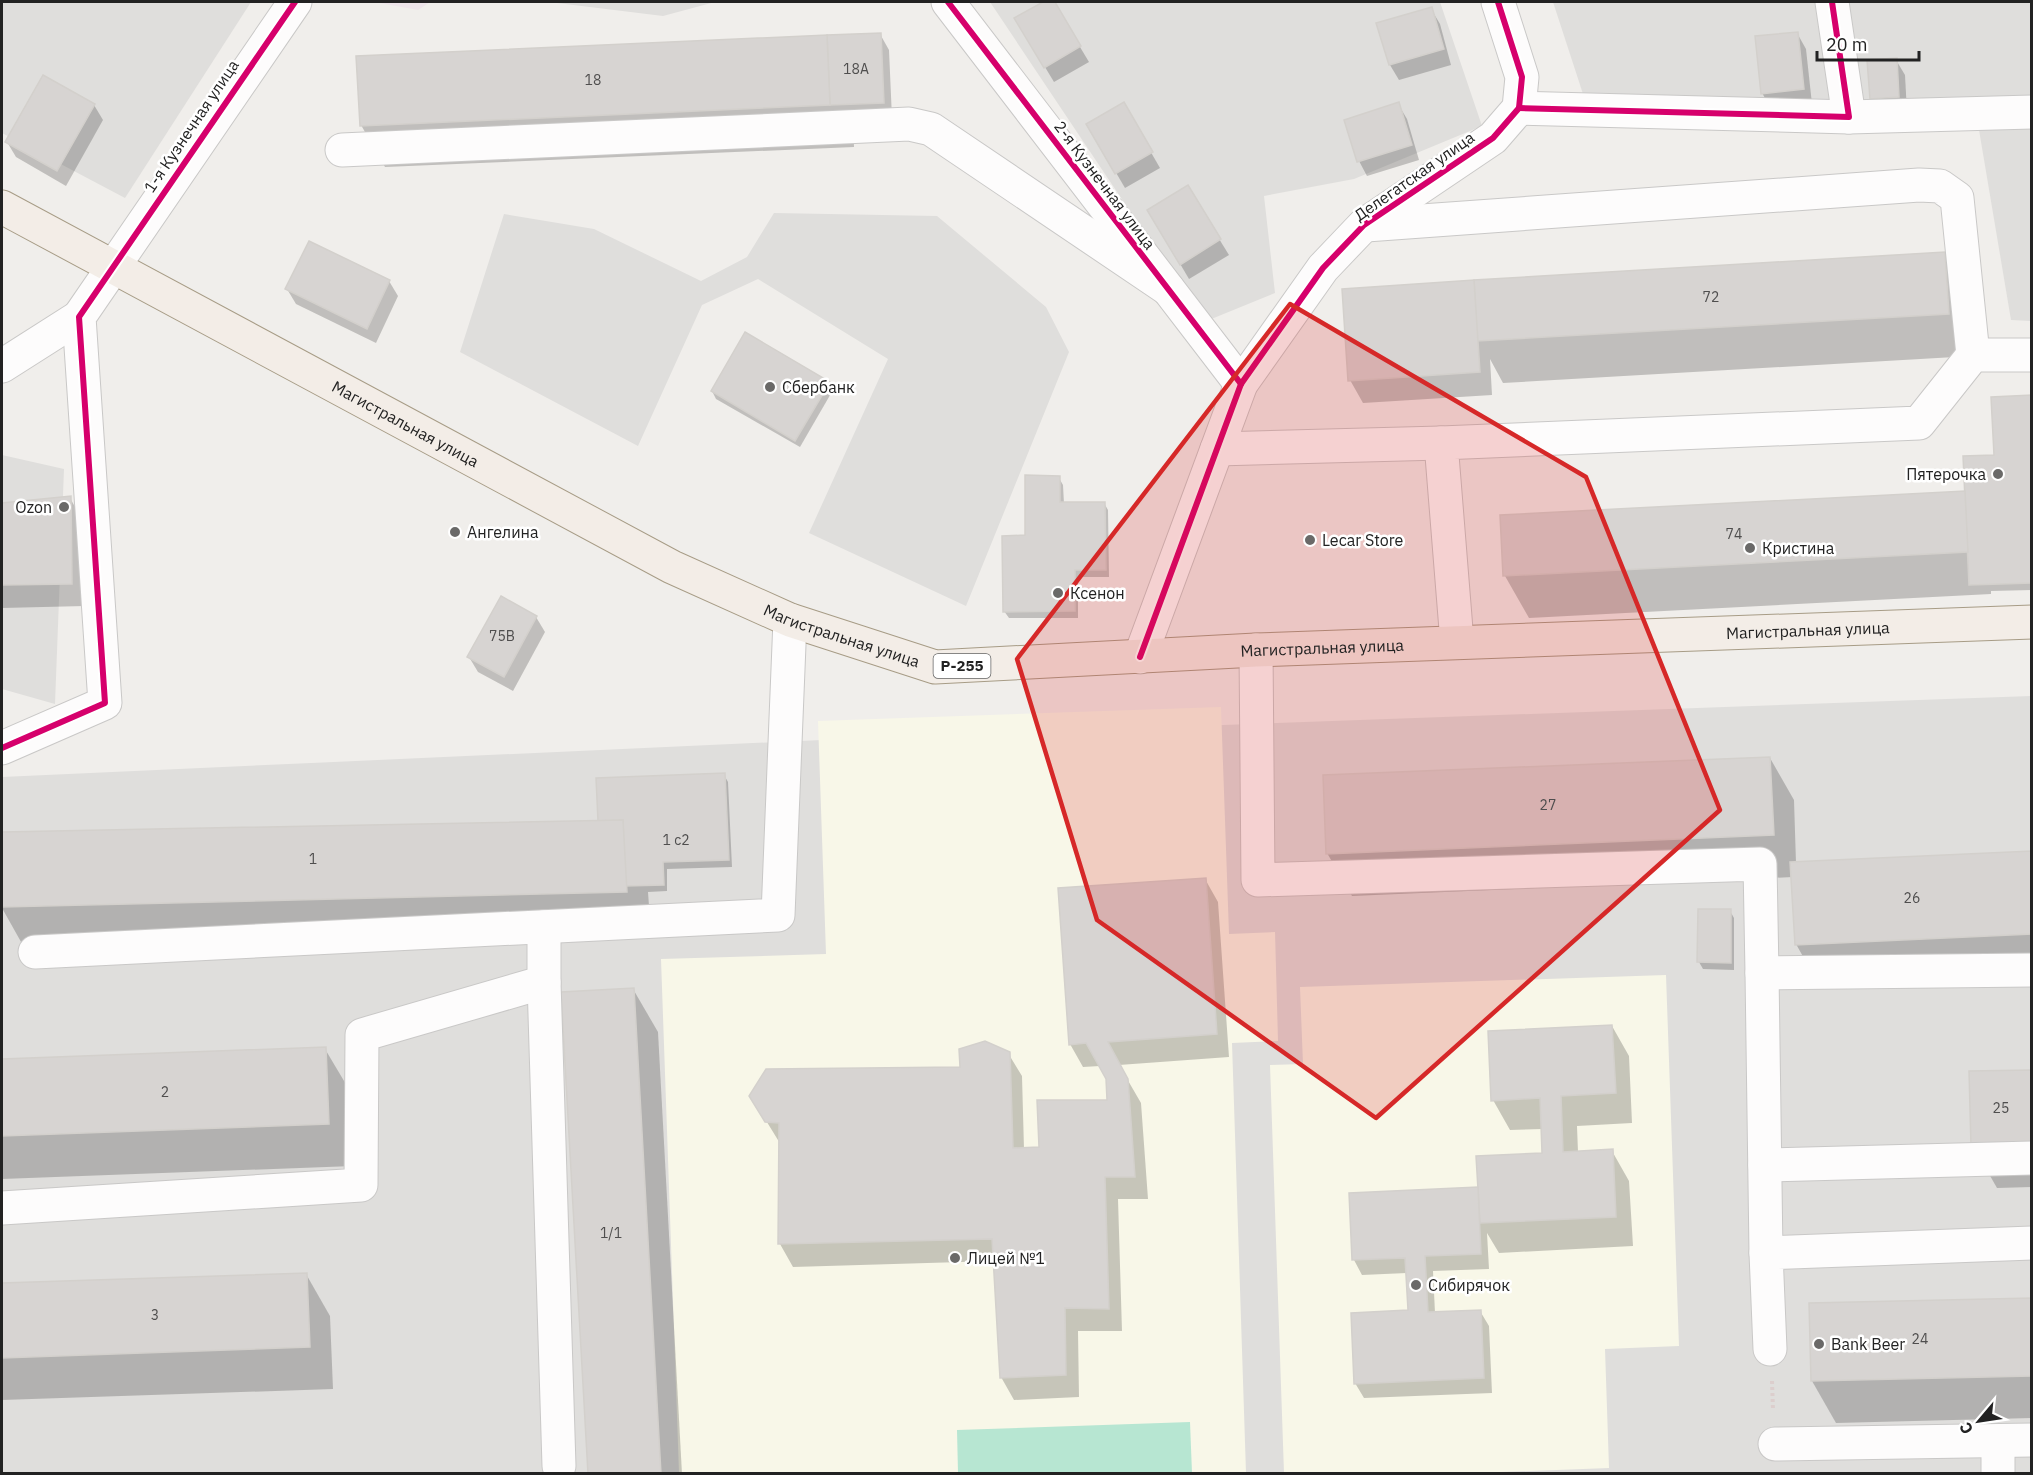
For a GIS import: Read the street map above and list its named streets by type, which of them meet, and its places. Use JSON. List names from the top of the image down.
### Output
{
  "streets": {
    "main road": ["Магистральная улица", "Р-255"],
    "street": ["1-я Кузнечная улица", "Делегатская улица", "2-я Кузнечная улица"]
  },
  "crossings": [
    ["1-я Кузнечная улица", "Магистральная улица"],
    ["Делегатская улица", "2-я Кузнечная улица"],
    ["Делегатская улица", "Магистральная улица"]
  ],
  "places": [
    "Сбербанк",
    "Пятерочка",
    "Ozon",
    "Ангелина",
    "Lecar Store",
    "Кристина",
    "Ксенон",
    "Лицей №1",
    "Сибирячок",
    "Bank Beer"
  ],
  "house_numbers": [
    "18А",
    "18",
    "72",
    "74",
    "75В",
    "27",
    "1 с2",
    "1",
    "26",
    "2",
    "25",
    "1/1",
    "3",
    "24"
  ],
  "scale_bar": "20 m",
  "north": "bottom left"
}
